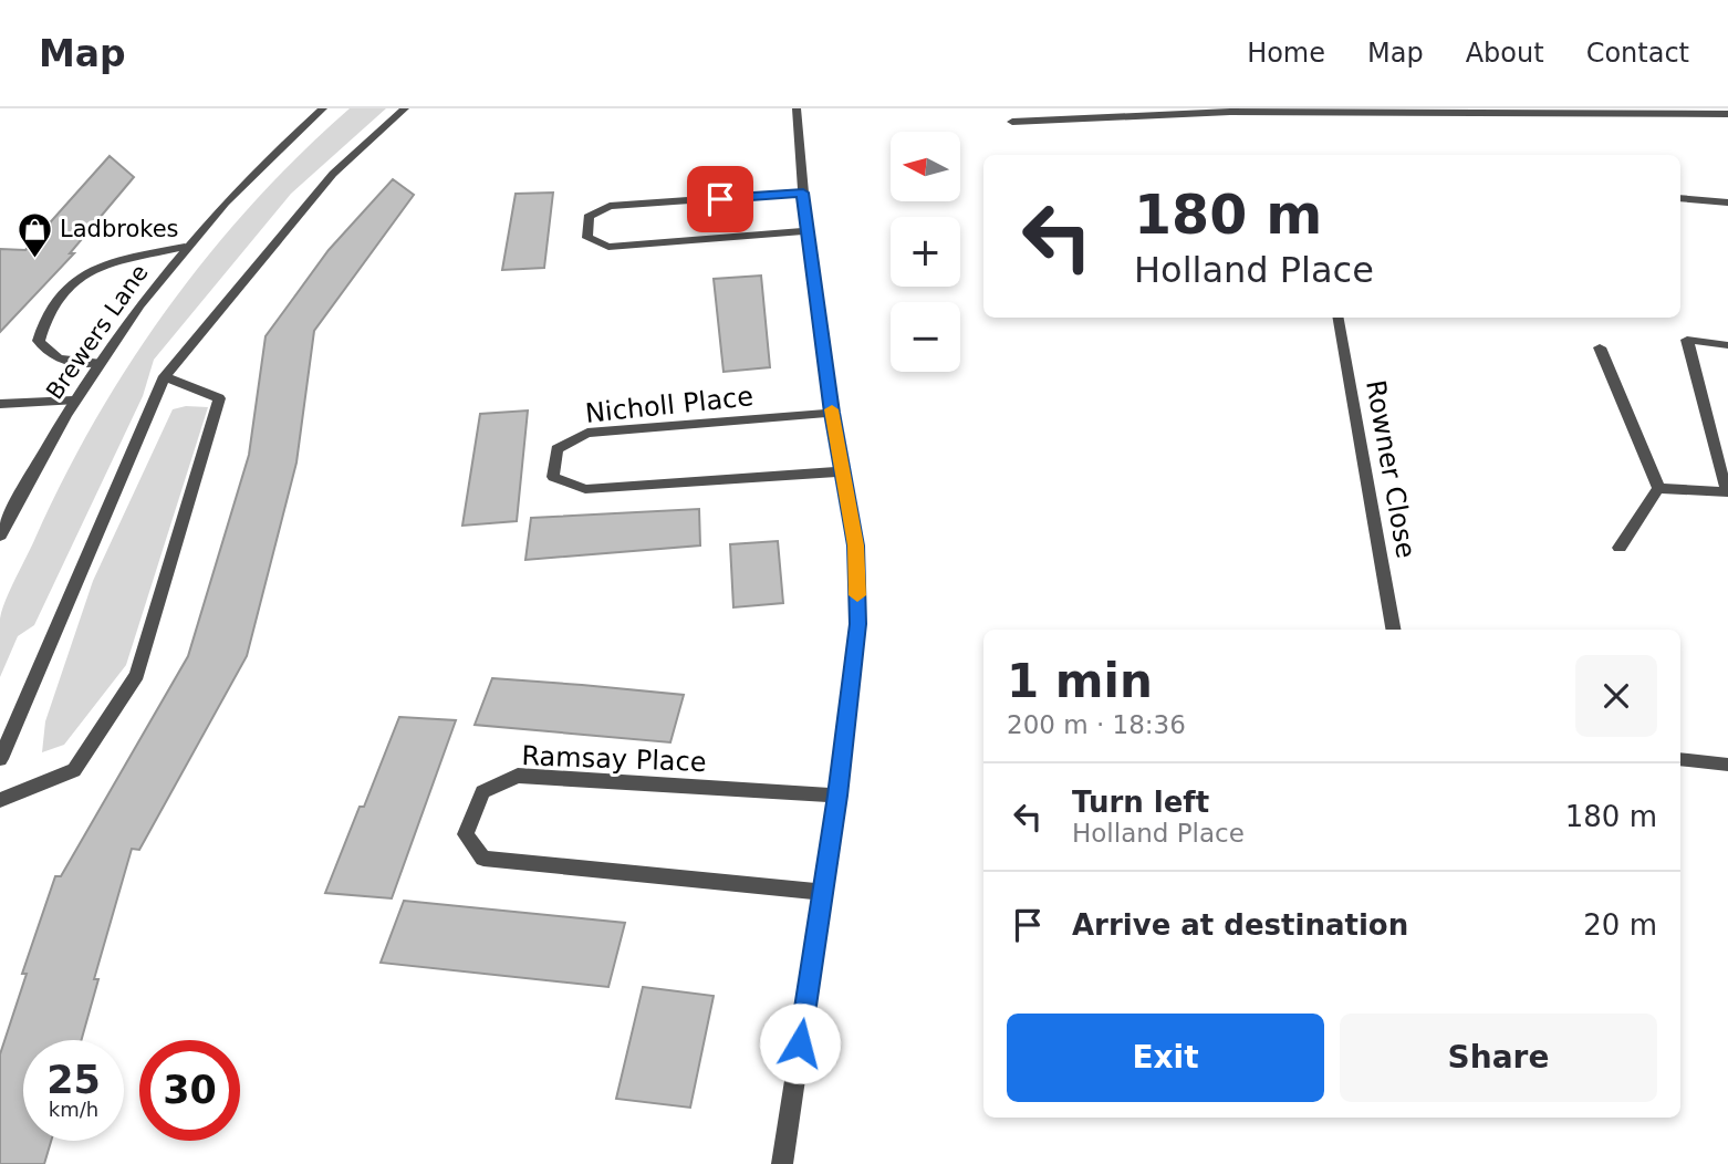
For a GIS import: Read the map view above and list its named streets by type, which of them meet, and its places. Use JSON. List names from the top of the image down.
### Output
{
  "streets": {
    "street": [
      "Brewers Lane",
      "Nicholl Place",
      "Rowner Close",
      "Ramsay Place"
    ]
  },
  "places": {
    "shop": ["Ladbrokes"]
  },
  "north": "left",
  "page": {
    "header": "Map",
    "nav": [
      "Home",
      "Map",
      "About",
      "Contact"
    ],
    "map_buttons": ["+", "−"],
    "turn": ["180 m", "Holland Place"],
    "heading": ["1 min", "200 m · 18:36"],
    "list": [
      {
        "name": "Turn left",
        "note": "Holland Place",
        "value": "180 m"
      },
      {
        "name": "Arrive at destination",
        "value": "20 m"
      }
    ],
    "buttons": ["Exit", "Share"],
    "speed": "25 km/h",
    "limit": "30"
  }
}
